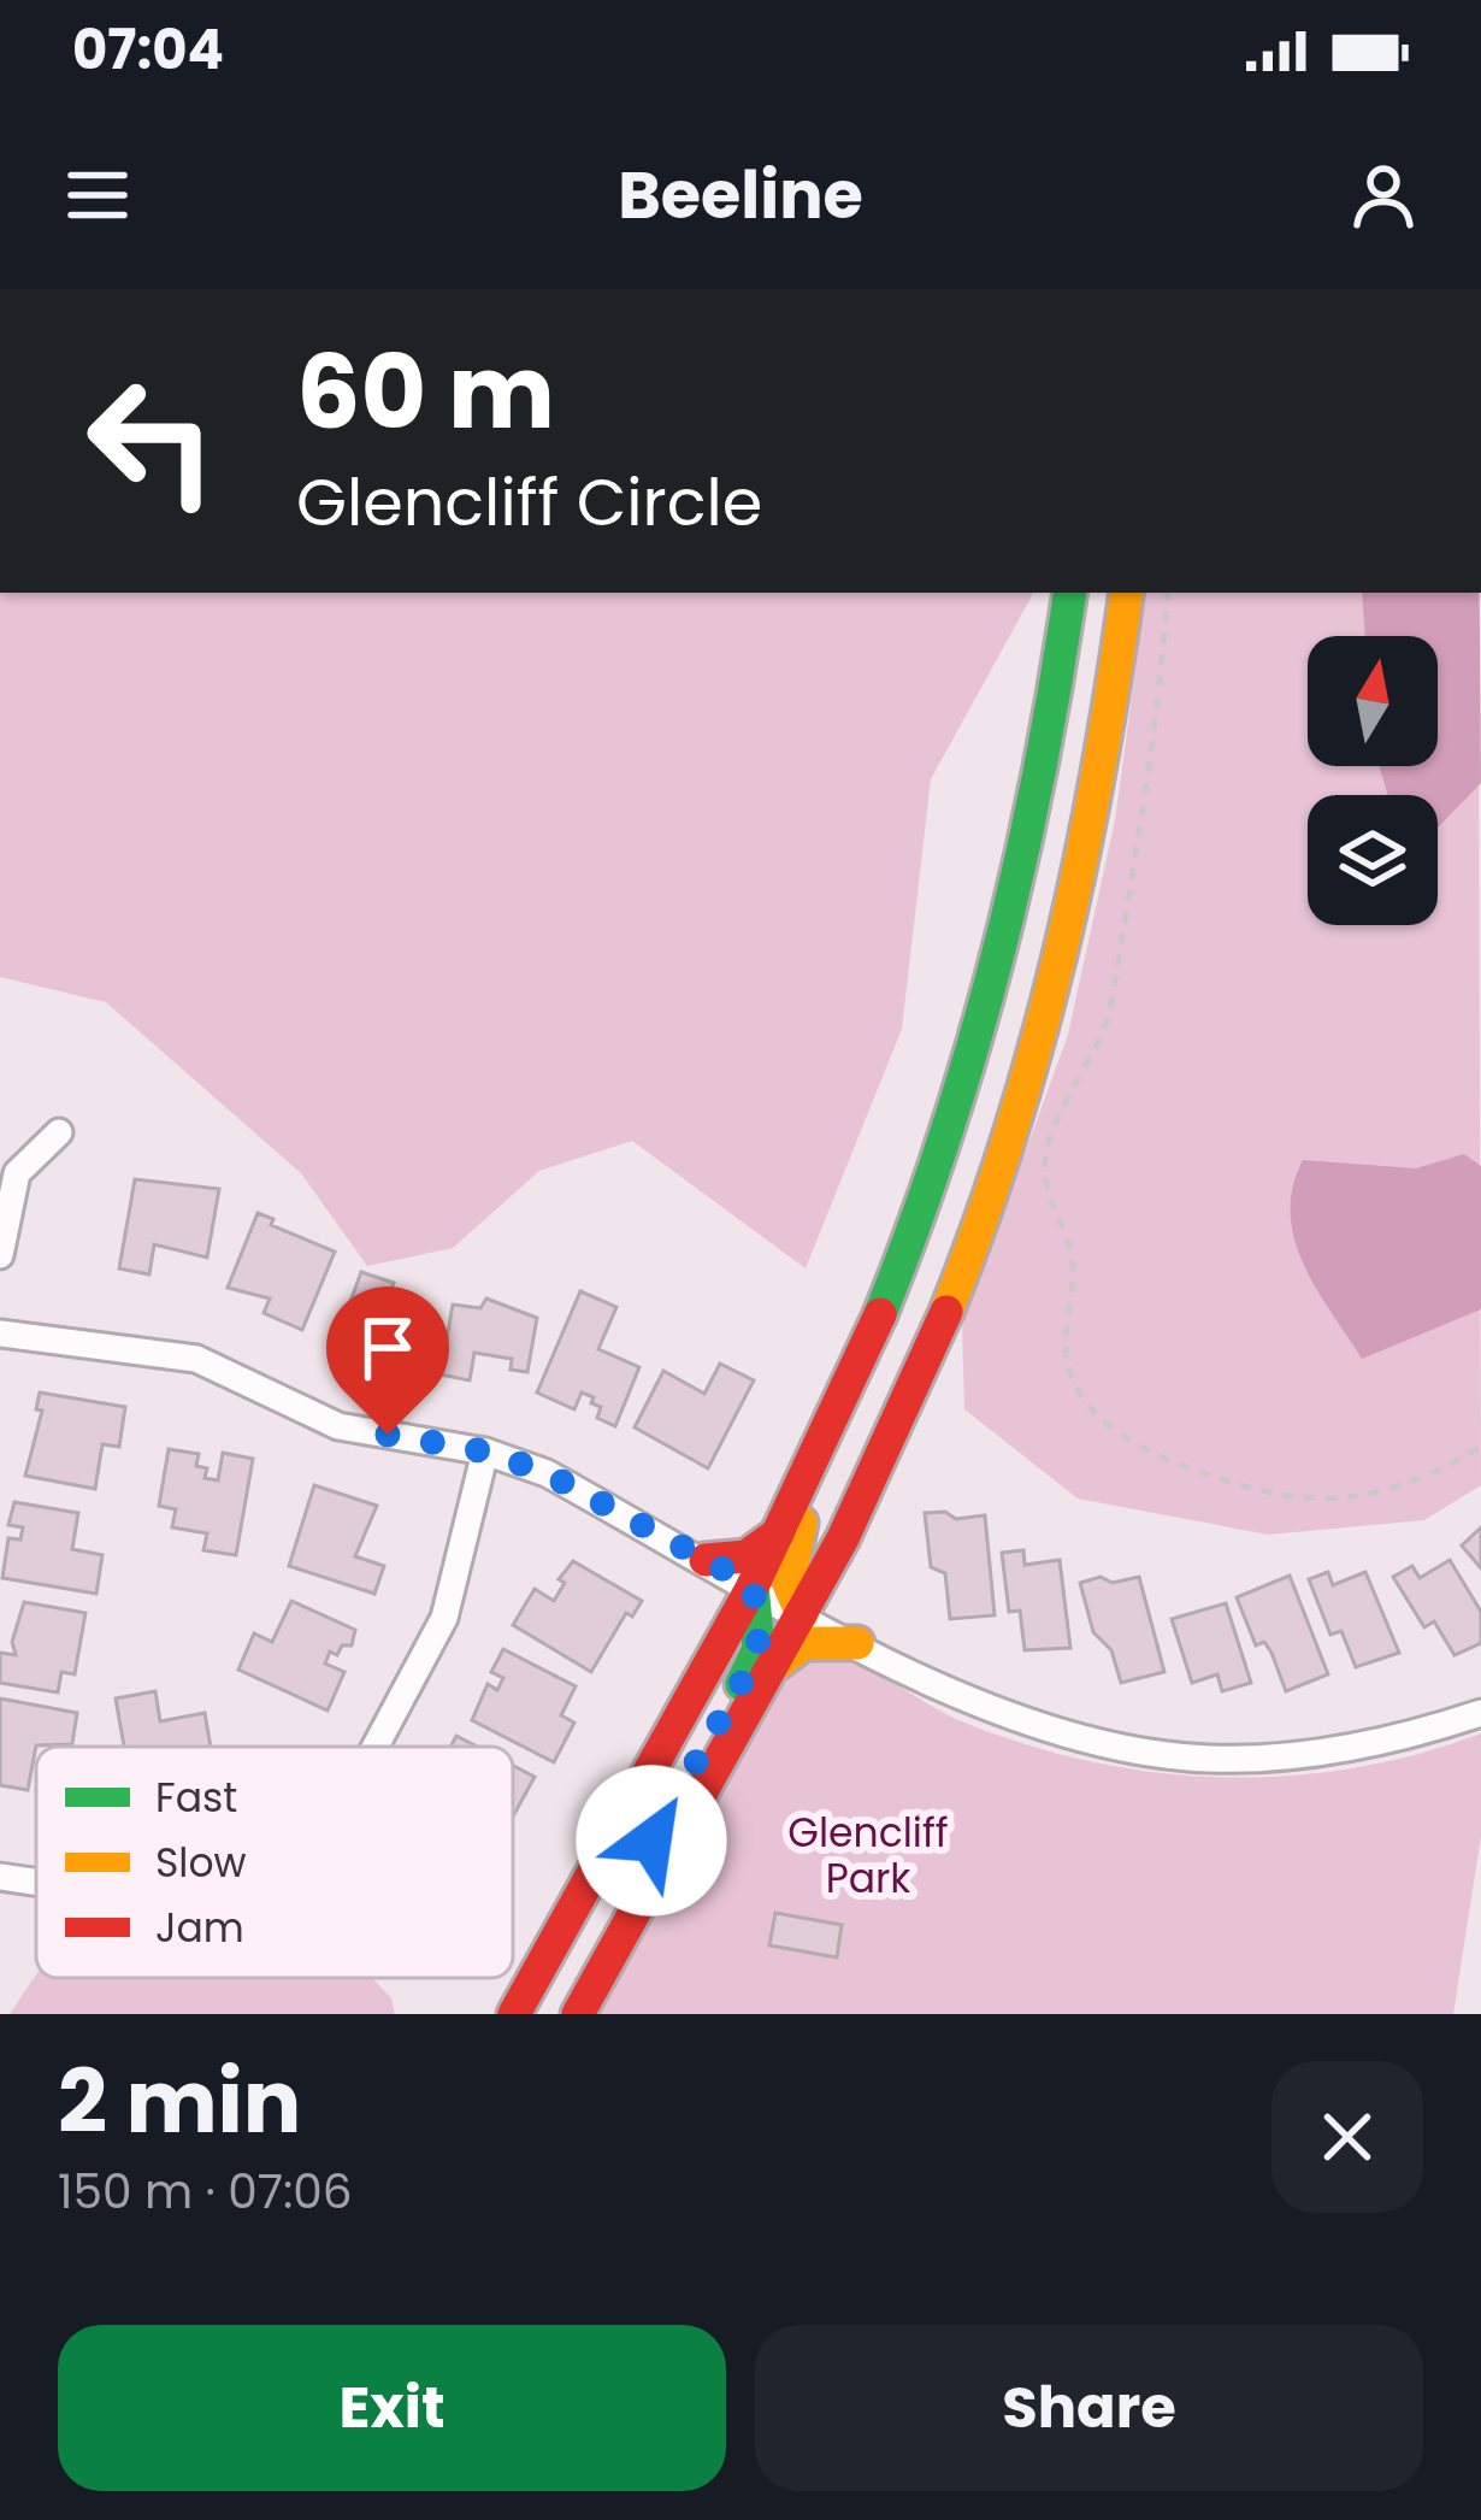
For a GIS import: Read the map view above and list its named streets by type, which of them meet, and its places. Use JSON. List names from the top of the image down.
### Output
{
  "parks": ["Glencliff Park"],
  "legend": ["Fast", "Slow", "Jam"],
  "north": "top",
  "page": {
    "status": "07:04",
    "header": "Beeline",
    "turn": ["60 m", "Glencliff Circle"],
    "heading": ["2 min", "150 m · 07:06"],
    "buttons": ["Exit", "Share"]
  }
}
